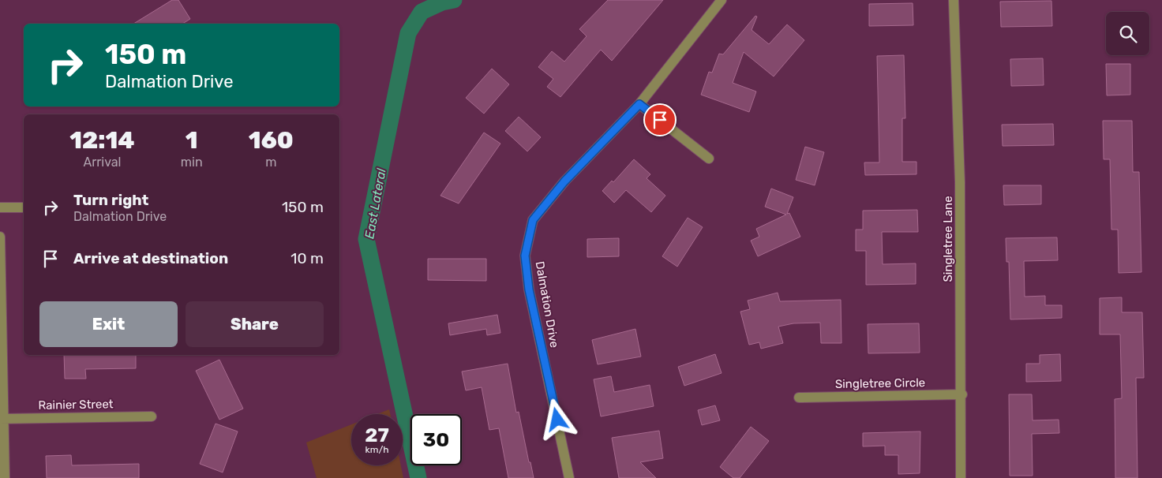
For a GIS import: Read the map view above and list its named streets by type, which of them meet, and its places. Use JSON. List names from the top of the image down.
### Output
{
  "streets": {
    "street": [
      "Singletree Lane",
      "Dalmation Drive",
      "Singletree Circle",
      "Rainier Street"
    ]
  },
  "crossings": [
    ["Singletree Lane", "Singletree Circle"]
  ],
  "water": ["East Lateral"],
  "page": {
    "turn": ["150 m", "Dalmation Drive"],
    "eta": [
      "12:14",
      "Arrival",
      "1",
      "min",
      "160",
      "m"
    ],
    "list": [
      {
        "name": "Turn right",
        "note": "Dalmation Drive",
        "value": "150 m"
      },
      {
        "name": "Arrive at destination",
        "value": "10 m"
      }
    ],
    "buttons": ["Exit", "Share"],
    "speed": "27 km/h",
    "limit": "30"
  }
}
